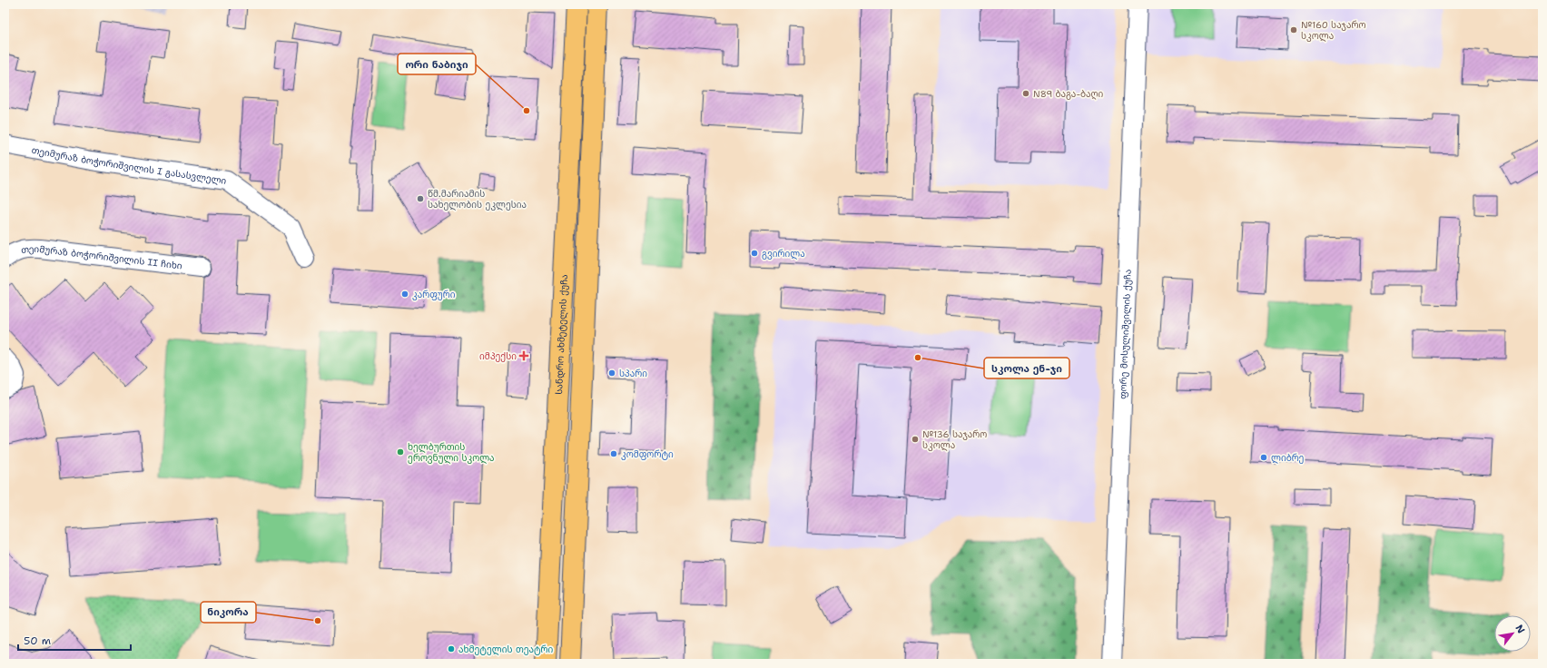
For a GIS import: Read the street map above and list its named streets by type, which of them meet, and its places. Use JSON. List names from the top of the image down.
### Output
{
  "streets": {
    "main road": ["სანდრო ახმეტელის ქუჩა"],
    "street": ["თეიმურაზ ბოჭორიშვილის I გასასვლელი", "თეიმურაზ ბოჭორიშვილის II ჩიხი", "ფორე მოსულიშვილის ქუჩა"]
  },
  "places": {
    "other": [
      "№160 საჯარო სკოლა",
      "N89 ბაგა-ბაღი",
      "ორი ნაბიჯი",
      "წმ.მარიამის სახელობის ეკლესია",
      "გვირილა",
      "კარფური",
      "სკოლა ენ-ჯი",
      "სპარი",
      "№136 საჯარო სკოლა",
      "ხელბურთის ეროვნული სკოლა",
      "კომფორტი",
      "ლიბრე",
      "ნიკორა",
      "ახმეტელის თეატრი"
    ],
    "health": ["იმპექსი"]
  },
  "scale_bar": "50 m",
  "north": "top right"
}
